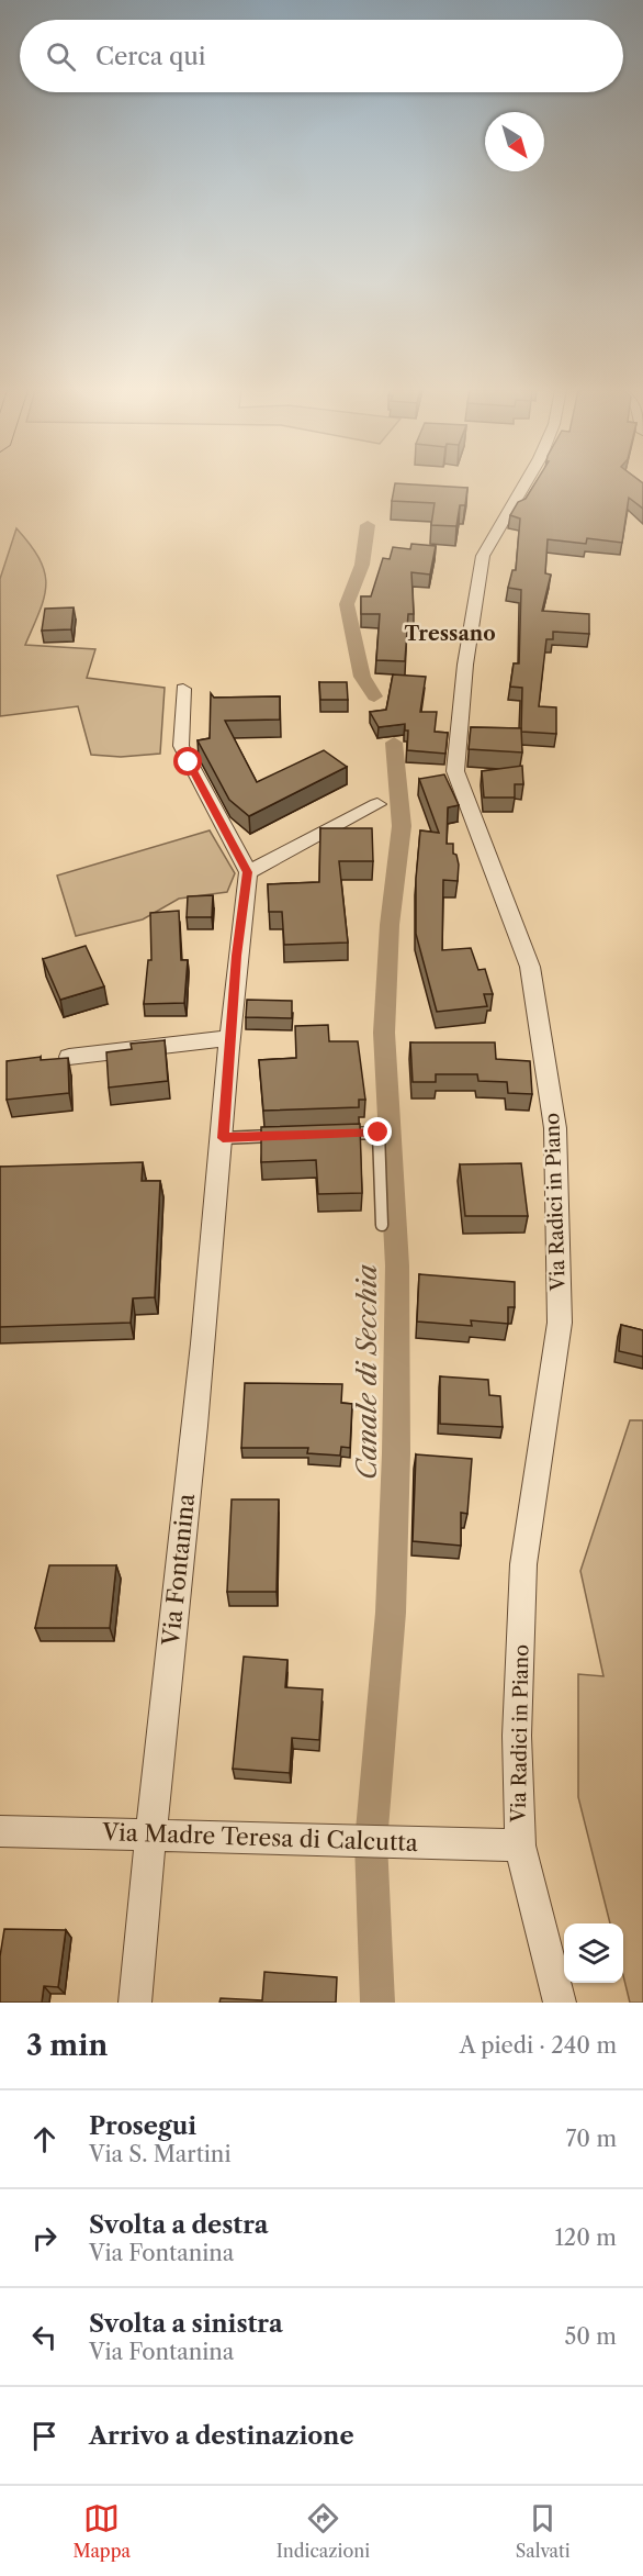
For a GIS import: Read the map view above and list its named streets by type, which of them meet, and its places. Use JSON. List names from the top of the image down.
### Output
{
  "streets": {
    "street": ["Via Radici in Piano", "Via Fontanina", "Via Madre Teresa di Calcutta"]
  },
  "crossings": [
    ["Via Radici in Piano", "Via Madre Teresa di Calcutta"],
    ["Via Fontanina", "Via Madre Teresa di Calcutta"]
  ],
  "districts": ["Tressano"],
  "water": ["Canale di Secchia"],
  "north": "bottom right",
  "page": {
    "search": "Cerca qui",
    "heading": ["3 min", "A piedi · 240 m"],
    "list": [
      ["Prosegui", "Via S. Martini", "70 m"],
      ["Svolta a destra", "Via Fontanina", "120 m"],
      ["Svolta a sinistra", "Via Fontanina", "50 m"],
      "Arrivo a destinazione"
    ],
    "nav": ["Mappa", "Indicazioni", "Salvati"]
  }
}
